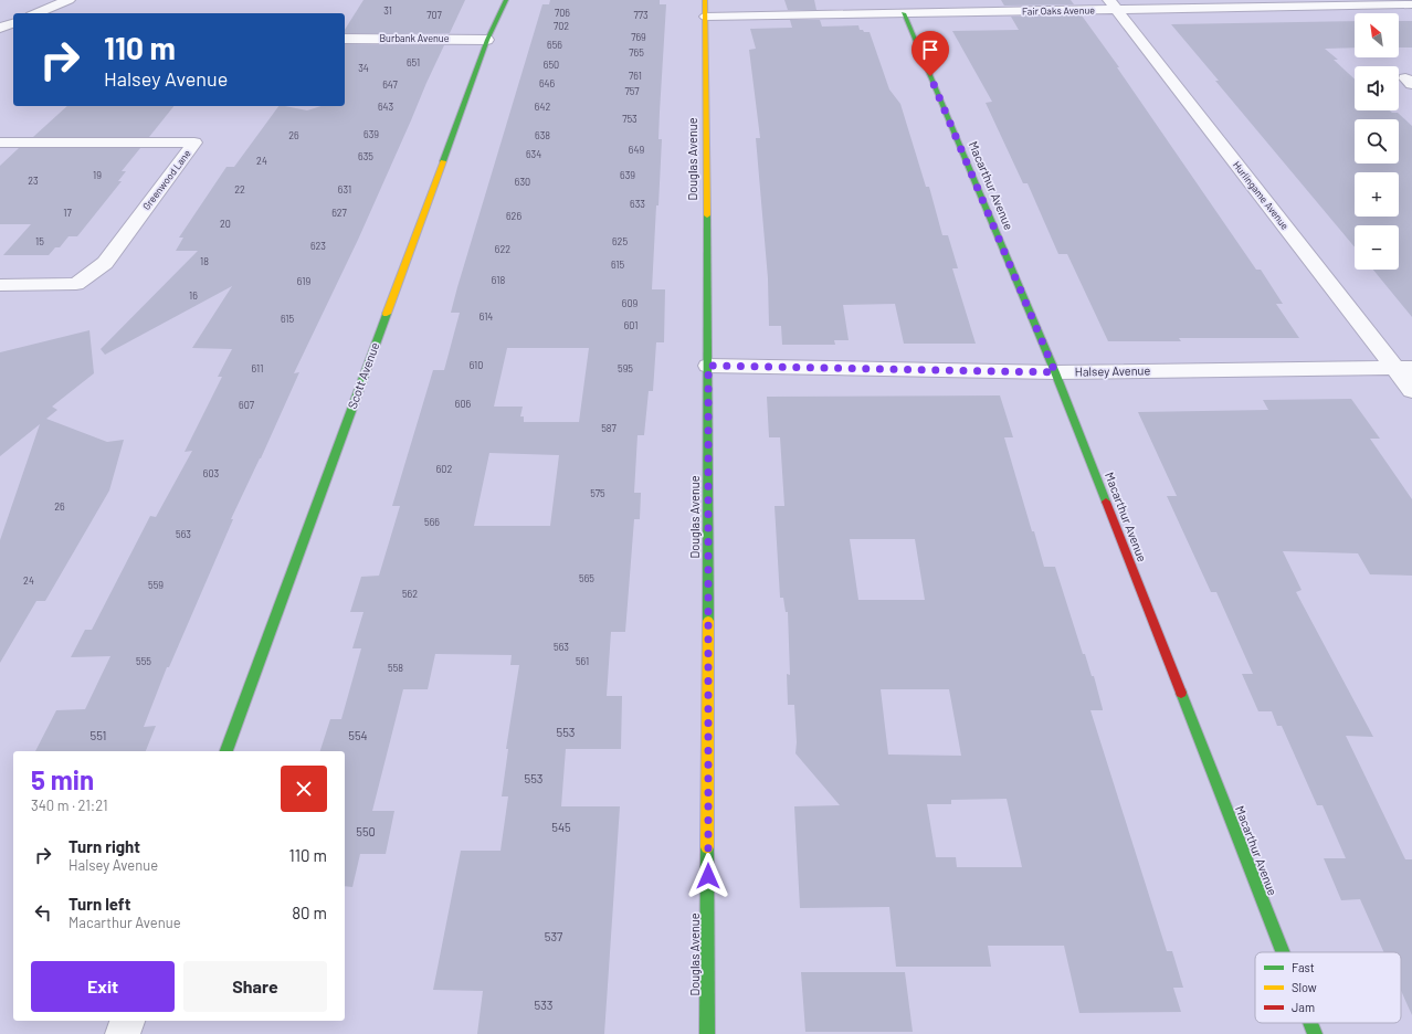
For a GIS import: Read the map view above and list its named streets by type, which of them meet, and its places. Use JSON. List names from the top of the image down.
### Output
{
  "streets": {
    "street": [
      "Fair Oaks Avenue",
      "Burbank Avenue",
      "Douglas Avenue",
      "Greenwood Lane",
      "Macarthur Avenue",
      "Hurlingame Avenue",
      "Halsey Avenue",
      "Scott Avenue"
    ]
  },
  "crossings": [
    ["Fair Oaks Avenue", "Douglas Avenue"],
    ["Fair Oaks Avenue", "Macarthur Avenue"],
    ["Fair Oaks Avenue", "Hurlingame Avenue"],
    ["Burbank Avenue", "Scott Avenue"],
    ["Douglas Avenue", "Halsey Avenue"],
    ["Macarthur Avenue", "Halsey Avenue"],
    ["Hurlingame Avenue", "Halsey Avenue"]
  ],
  "house_numbers": [
    "31",
    "706",
    "707",
    "773",
    "702",
    "769",
    "656",
    "765",
    "651",
    "650",
    "34",
    "761",
    "646",
    "647",
    "757",
    "643",
    "642",
    "753",
    "639",
    "26",
    "638",
    "649",
    "634",
    "635",
    "24",
    "19",
    "639",
    "23",
    "630",
    "22",
    "631",
    "633",
    "17",
    "627",
    "626",
    "20",
    "15",
    "625",
    "623",
    "622",
    "18",
    "615",
    "618",
    "619",
    "16",
    "609",
    "614",
    "615",
    "601",
    "610",
    "611",
    "595",
    "606",
    "607",
    "587",
    "602",
    "603",
    "575",
    "26",
    "566",
    "563",
    "565",
    "24",
    "559",
    "562",
    "563",
    "555",
    "561",
    "558",
    "553",
    "551",
    "554",
    "553",
    "545",
    "550",
    "537",
    "533"
  ],
  "legend": ["Fast", "Slow", "Jam"],
  "north": "top left",
  "page": {
    "map_buttons": ["+", "−"],
    "turn": ["110 m", "Halsey Avenue"],
    "heading": ["5 min", "340 m · 21:21"],
    "list": [
      {
        "name": "Turn right",
        "note": "Halsey Avenue",
        "value": "110 m"
      },
      {
        "name": "Turn left",
        "note": "Macarthur Avenue",
        "value": "80 m"
      }
    ],
    "buttons": ["Exit", "Share"]
  }
}
